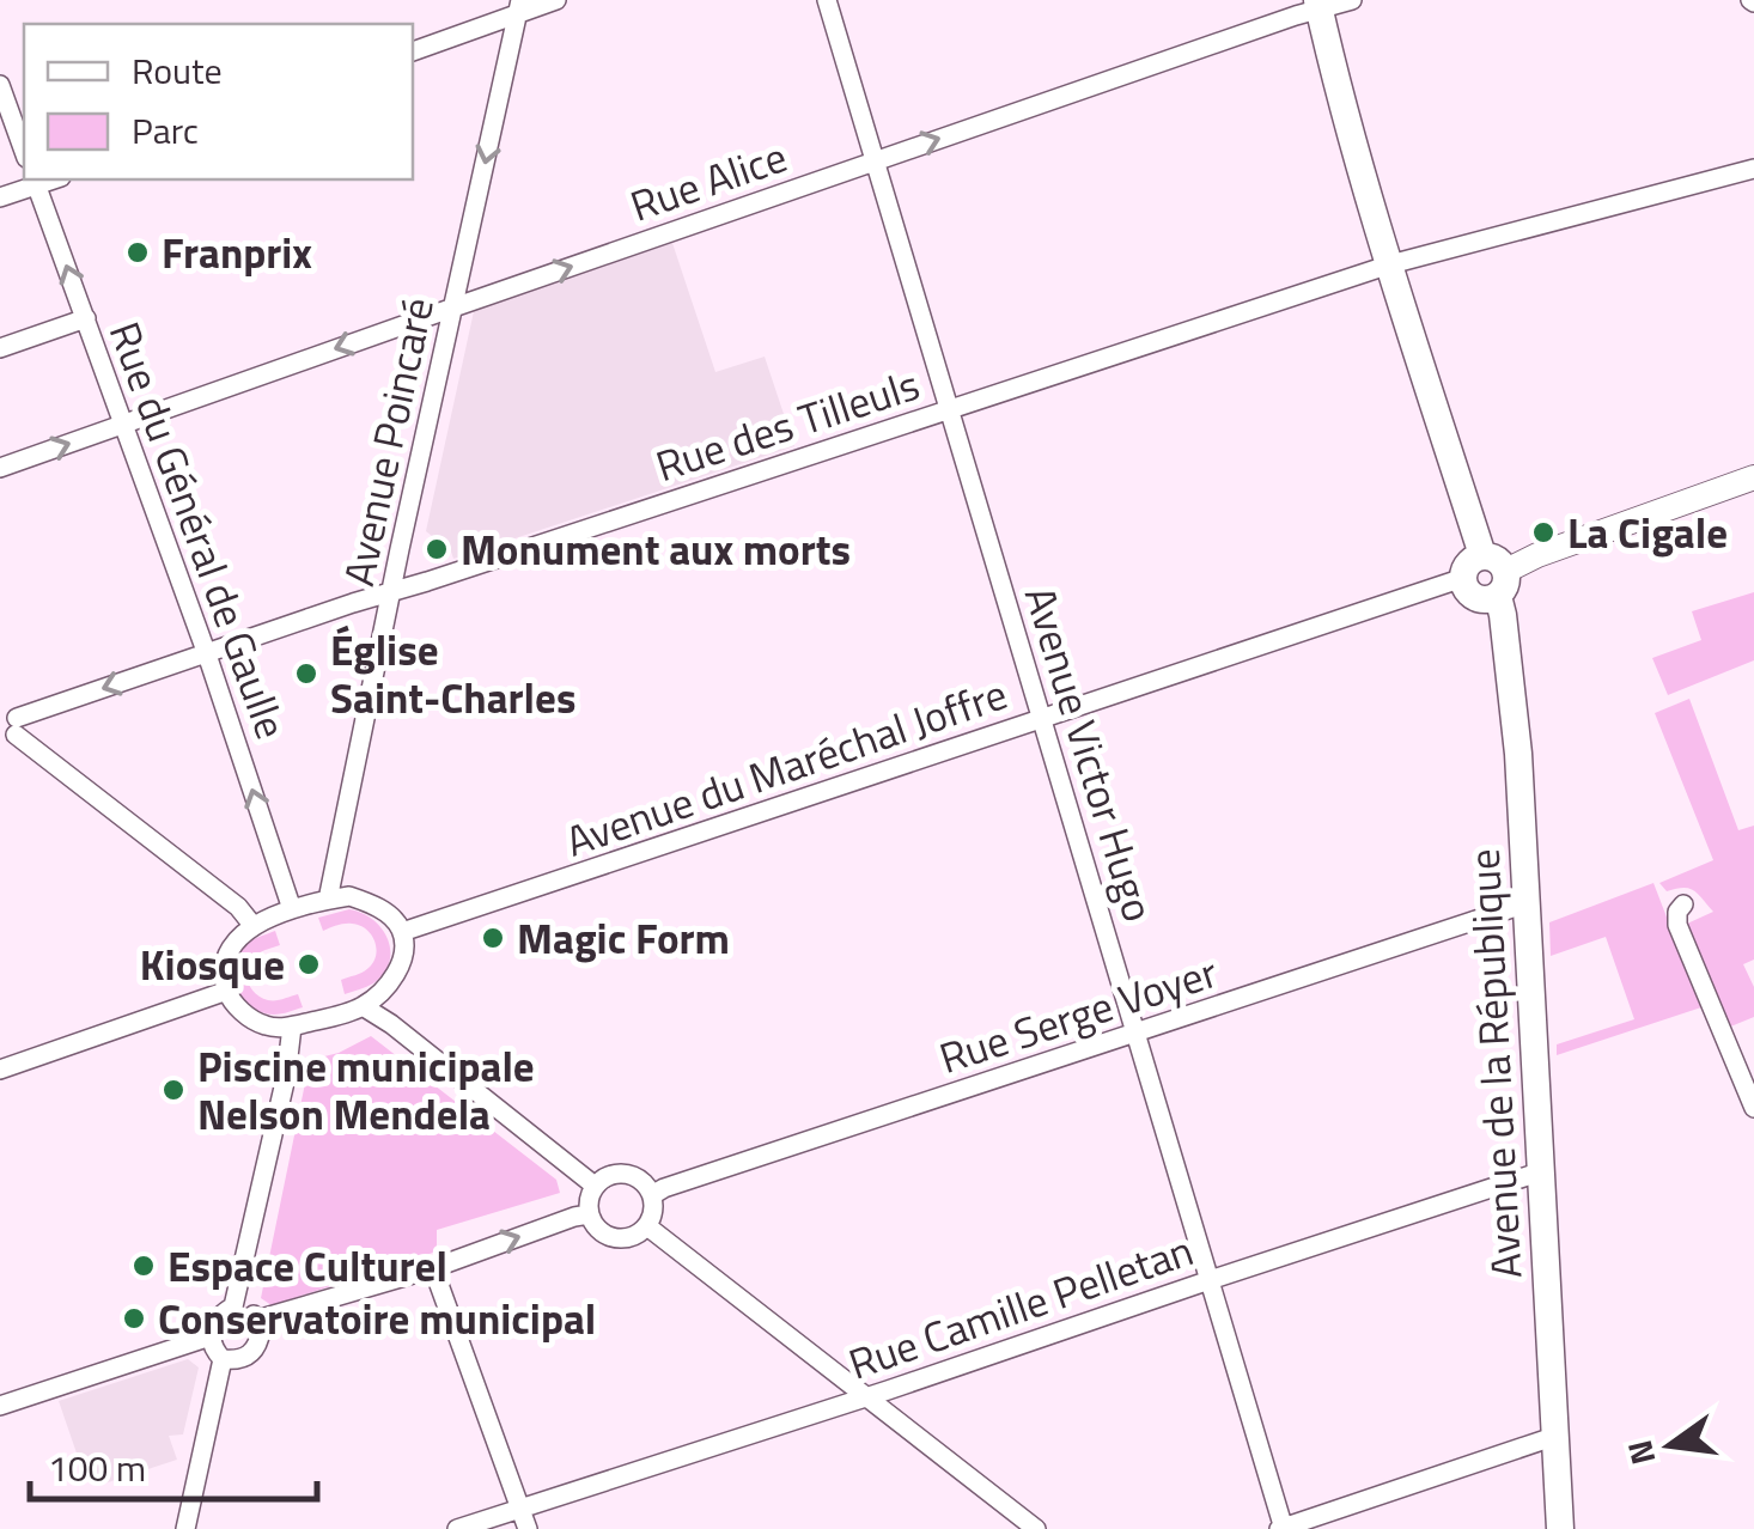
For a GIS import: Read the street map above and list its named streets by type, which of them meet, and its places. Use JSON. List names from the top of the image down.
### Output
{
  "streets": {
    "main road": ["Avenue de la République"],
    "street": [
      "Rue Alice",
      "Rue des Tilleuls",
      "Avenue Poincaré",
      "Rue du Général de Gaulle",
      "Avenue Victor Hugo",
      "Avenue du Maréchal Joffre",
      "Rue Serge Voyer",
      "Rue Camille Pelletan"
    ]
  },
  "crossings": [
    ["Rue Alice", "Avenue Poincaré"],
    ["Rue Alice", "Rue du Général de Gaulle"],
    ["Rue Alice", "Avenue Victor Hugo"],
    ["Rue Alice", "Avenue de la République"],
    ["Rue des Tilleuls", "Avenue Poincaré"],
    ["Rue des Tilleuls", "Rue du Général de Gaulle"],
    ["Rue des Tilleuls", "Avenue Victor Hugo"],
    ["Rue des Tilleuls", "Avenue de la République"],
    ["Avenue Poincaré", "Rue du Général de Gaulle"],
    ["Avenue Poincaré", "Avenue du Maréchal Joffre"],
    ["Rue du Général de Gaulle", "Avenue du Maréchal Joffre"],
    ["Avenue Victor Hugo", "Avenue du Maréchal Joffre"],
    ["Avenue Victor Hugo", "Rue Serge Voyer"],
    ["Avenue Victor Hugo", "Rue Camille Pelletan"],
    ["Rue Serge Voyer", "Avenue de la République"],
    ["Avenue de la République", "Rue Camille Pelletan"]
  ],
  "one_way": ["Rue du Général de Gaulle"],
  "places": [
    "Franprix",
    "La Cigale",
    "Monument aux morts",
    "Église Saint-Charles",
    "Magic Form",
    "Kiosque",
    "Piscine municipale Nelson Mendela",
    "Espace Culturel",
    "Conservatoire municipal"
  ],
  "legend": ["Route", "Parc"],
  "scale_bar": "100 m",
  "north": "left"
}
